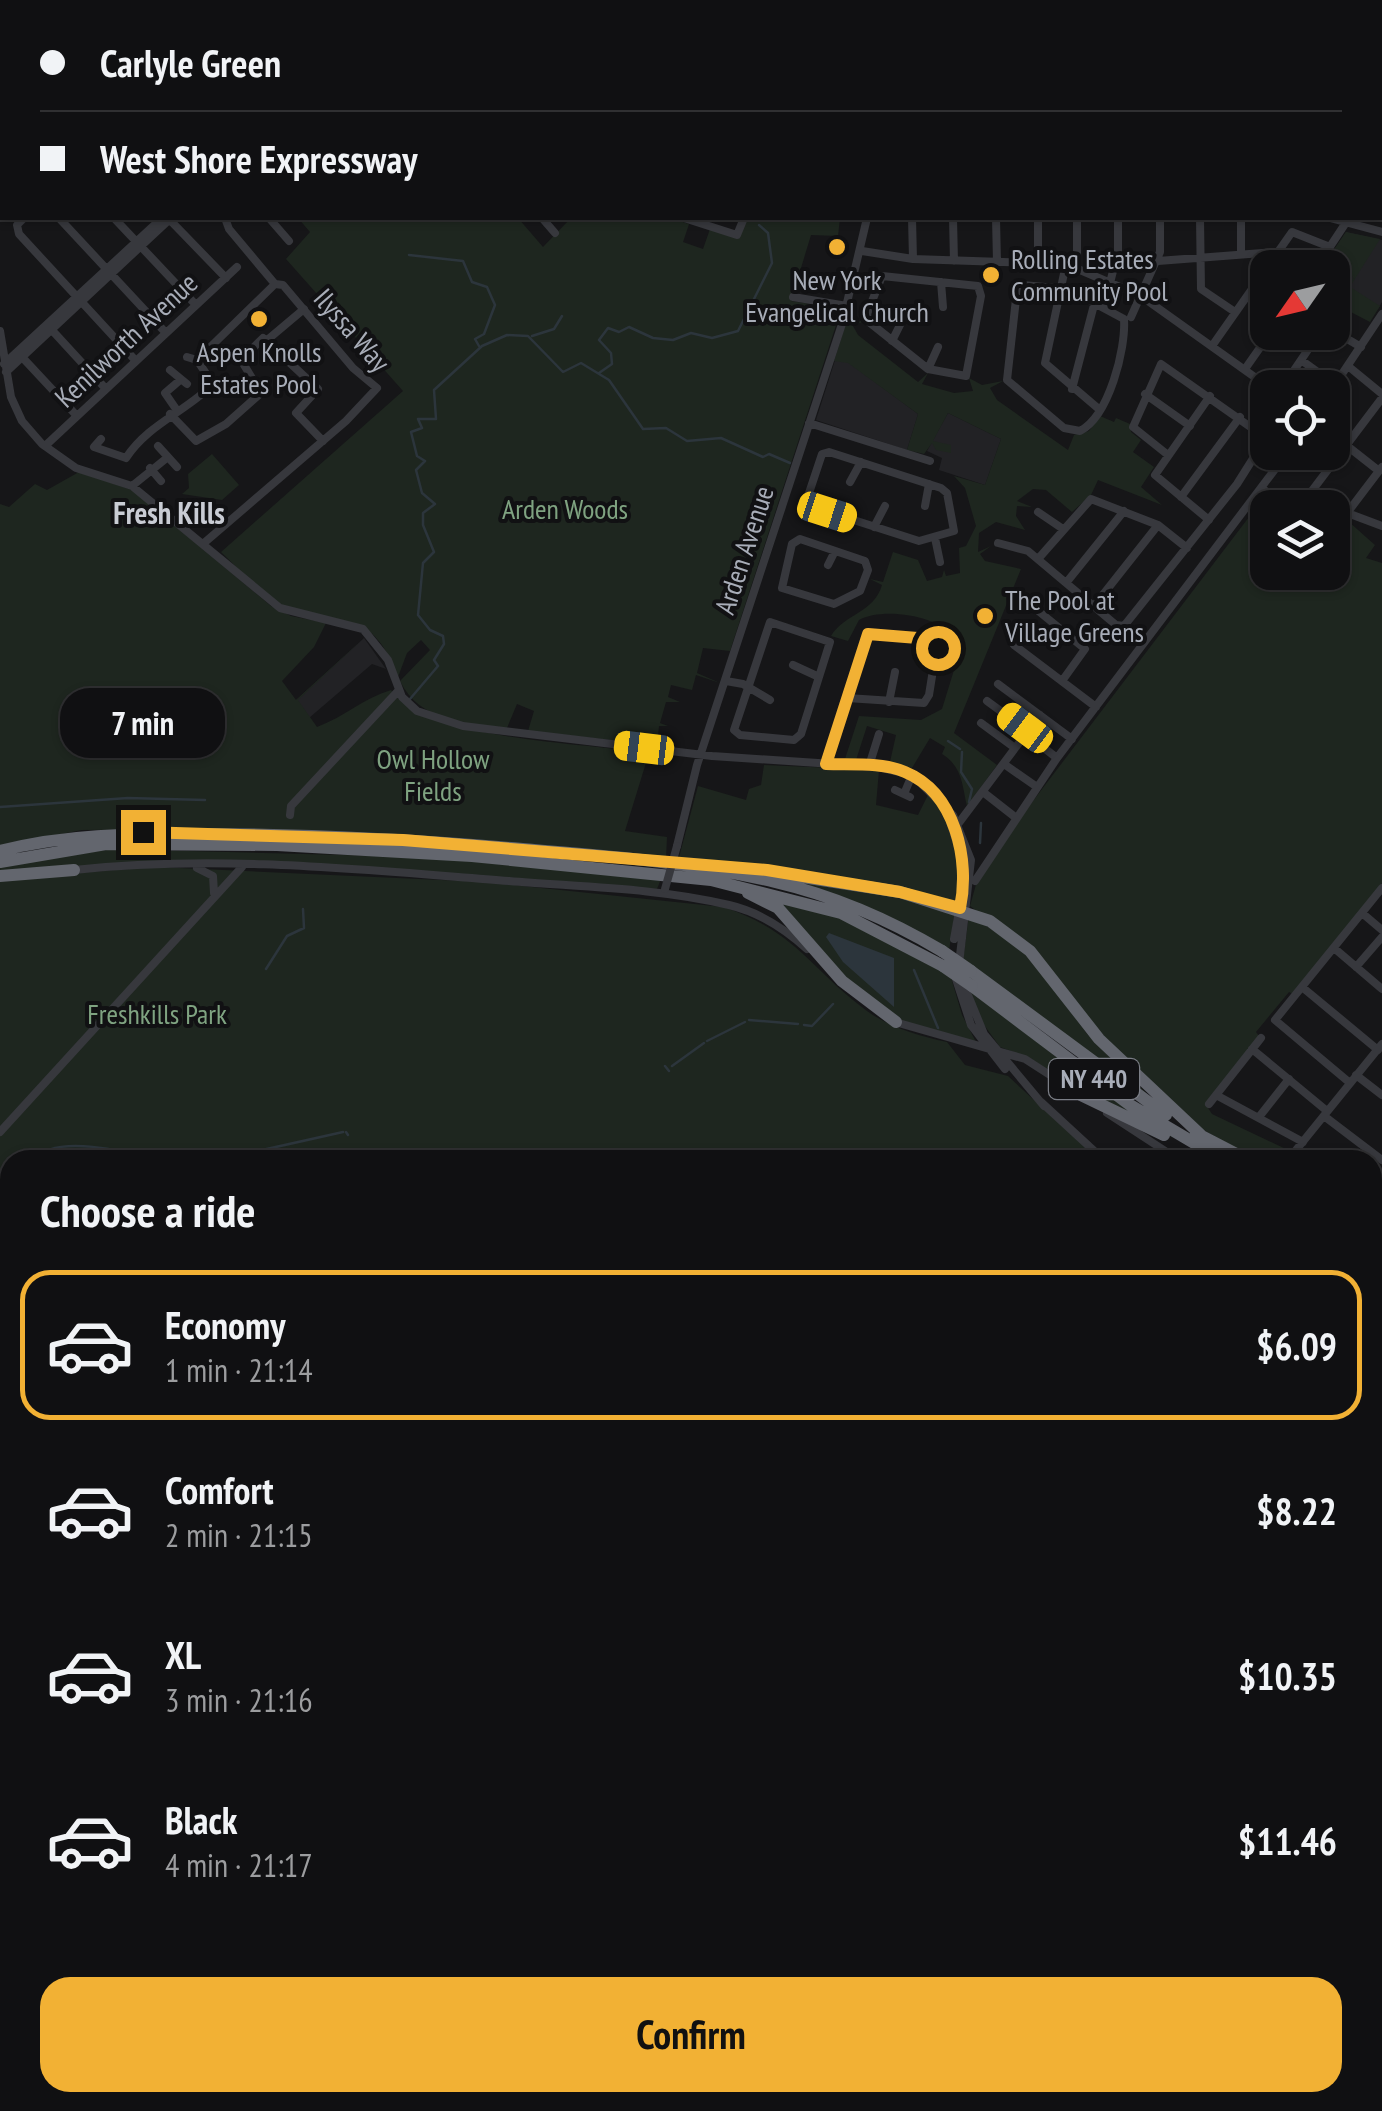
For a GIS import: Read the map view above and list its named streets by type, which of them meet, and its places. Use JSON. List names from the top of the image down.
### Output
{
  "streets": {
    "highway": ["NY 440"],
    "street": ["Ilyssa Way", "Kenilworth Avenue", "Arden Avenue"]
  },
  "districts": ["Fresh Kills"],
  "parks": ["Arden Woods", "Owl Hollow Fields", "Freshkills Park"],
  "places": [
    "New York Evangelical Church",
    "Rolling Estates Community Pool",
    "Aspen Knolls Estates Pool",
    "The Pool at Village Greens"
  ],
  "north": "bottom left",
  "page": {
    "banner": ["Carlyle Green", "West Shore Expressway"],
    "bubble": "7 min",
    "heading": "Choose a ride",
    "list": [
      {
        "name": "Economy",
        "note": "1 min · 21:14",
        "value": "$6.09"
      },
      {
        "name": "Comfort",
        "note": "2 min · 21:15",
        "value": "$8.22"
      },
      {
        "name": "XL",
        "note": "3 min · 21:16",
        "value": "$10.35"
      },
      {
        "name": "Black",
        "note": "4 min · 21:17",
        "value": "$11.46"
      }
    ],
    "buttons": "Confirm"
  }
}
